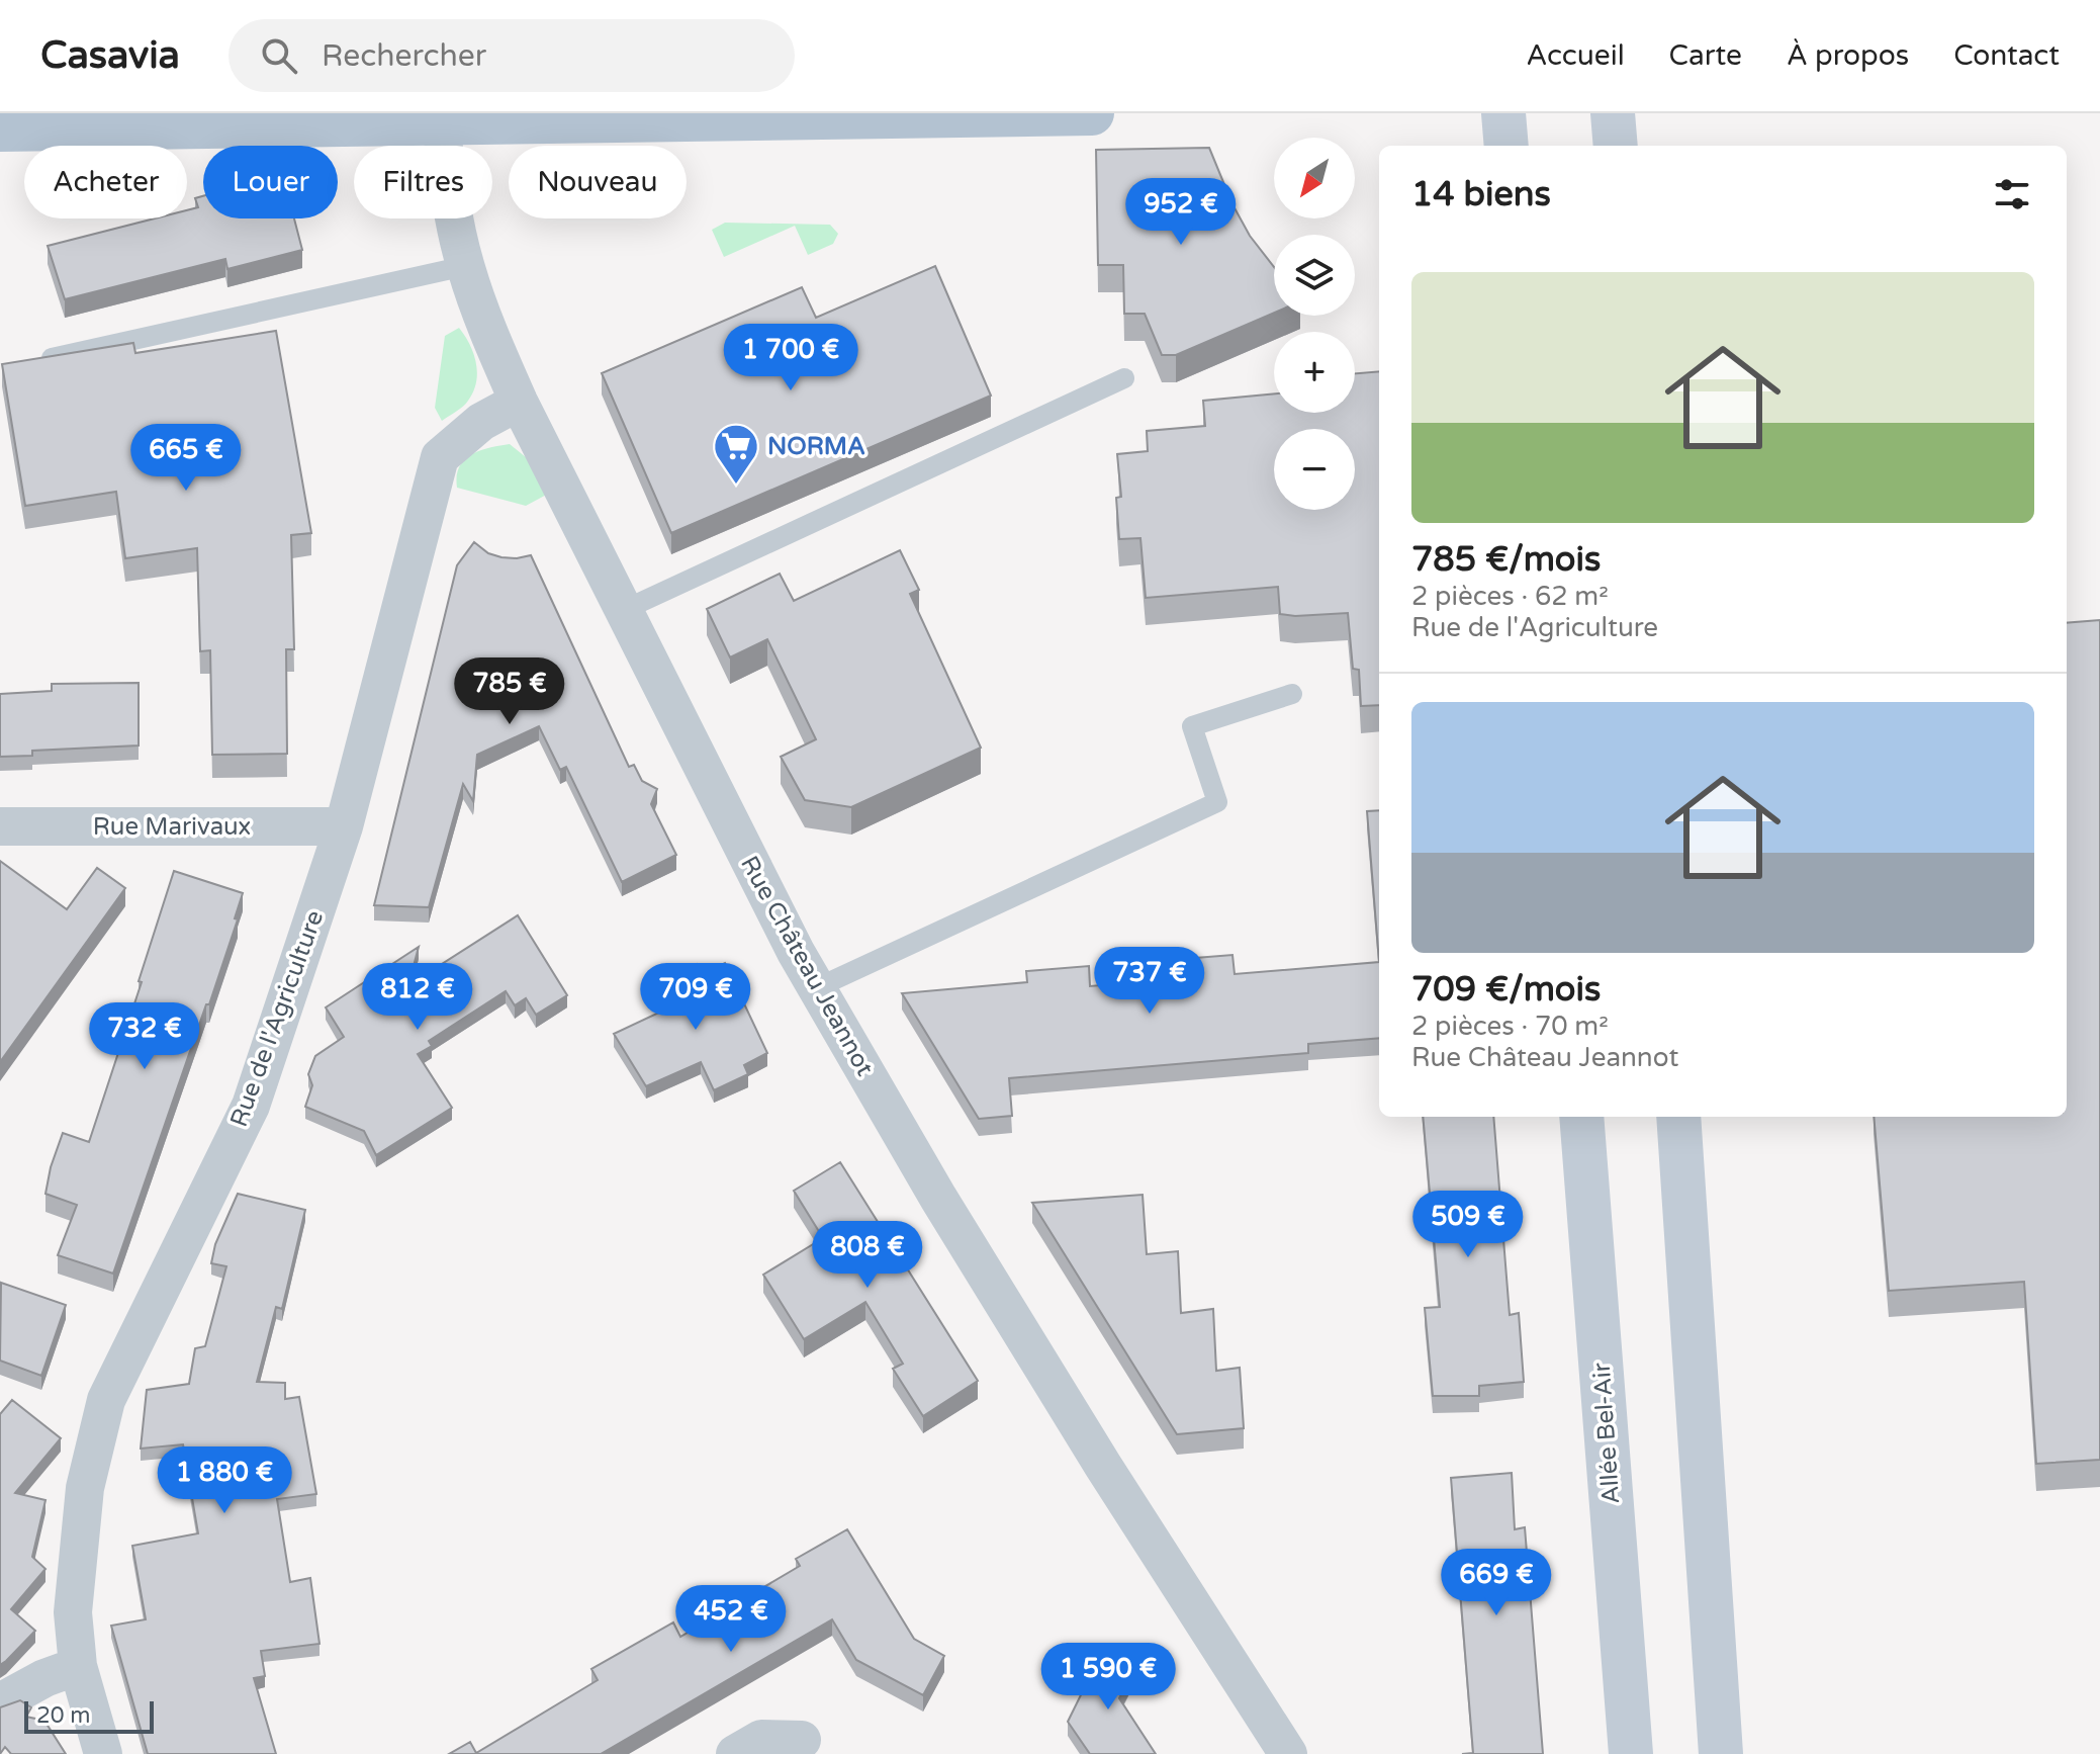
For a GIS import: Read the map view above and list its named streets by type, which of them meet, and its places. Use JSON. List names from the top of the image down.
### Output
{
  "streets": {
    "street": [
      "Rue Marivaux",
      "Rue Château Jeannot",
      "Rue de l'Agriculture",
      "Allée Bel-Air"
    ]
  },
  "crossings": [
    ["Rue Marivaux", "Rue de l'Agriculture"],
    ["Rue Château Jeannot", "Rue de l'Agriculture"]
  ],
  "places": {
    "supermarket": ["NORMA"]
  },
  "scale_bar": "20 m",
  "north": "bottom left",
  "page": {
    "header": "Casavia",
    "search": "Rechercher",
    "nav": [
      "Accueil",
      "Carte",
      "À propos",
      "Contact"
    ],
    "map_buttons": ["+", "−"],
    "chip": [
      "Acheter",
      "Louer",
      "Filtres",
      "Nouveau"
    ],
    "heading": "14 biens",
    "price": [
      "952 €",
      "1 700 €",
      "665 €",
      "785 €",
      "737 €",
      "812 €",
      "709 €",
      "732 €",
      "509 €",
      "808 €",
      "1 880 €",
      "669 €",
      "452 €",
      "1 590 €"
    ],
    "list": [
      {
        "name": "785 €/mois",
        "note": "2 pièces · 62 m² · Rue de l'Agriculture"
      },
      {
        "name": "709 €/mois",
        "note": "2 pièces · 70 m² · Rue Château Jeannot"
      }
    ],
    "scale": "20 m"
  }
}
